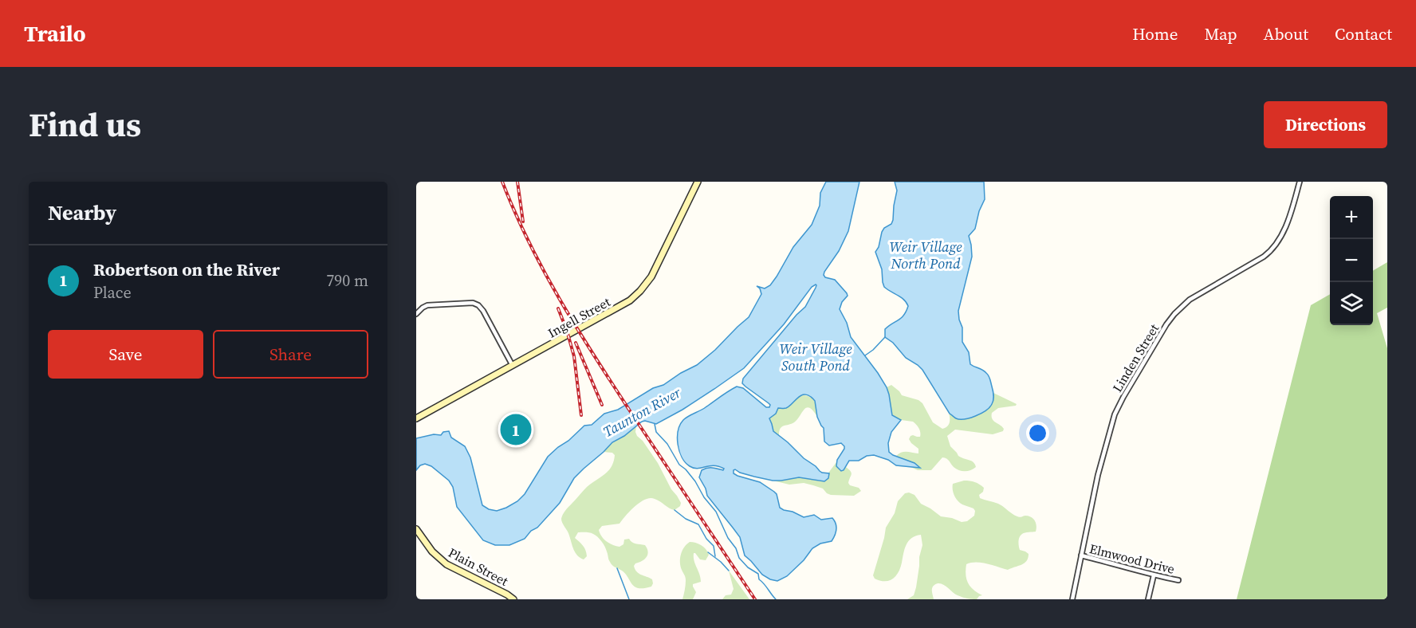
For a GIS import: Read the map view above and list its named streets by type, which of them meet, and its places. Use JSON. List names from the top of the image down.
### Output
{
  "streets": {
    "street": [
      "Ingell Street",
      "Linden Street",
      "Elmwood Drive",
      "Plain Street"
    ]
  },
  "crossings": [
    ["Linden Street", "Elmwood Drive"]
  ],
  "water": ["Weir Village North Pond", "Weir Village South Pond", "Taunton River"],
  "page": {
    "header": "Trailo",
    "nav": [
      "Home",
      "Map",
      "About",
      "Contact"
    ],
    "title": "Find us",
    "buttons": [
      "Directions",
      ["Save", "Share"]
    ],
    "heading": "Nearby",
    "map_buttons": ["+", "−"],
    "list": [
      {
        "mark": "1",
        "name": "Robertson on the River",
        "note": "Place",
        "value": "790 m"
      }
    ],
    "pins": "1"
  }
}
